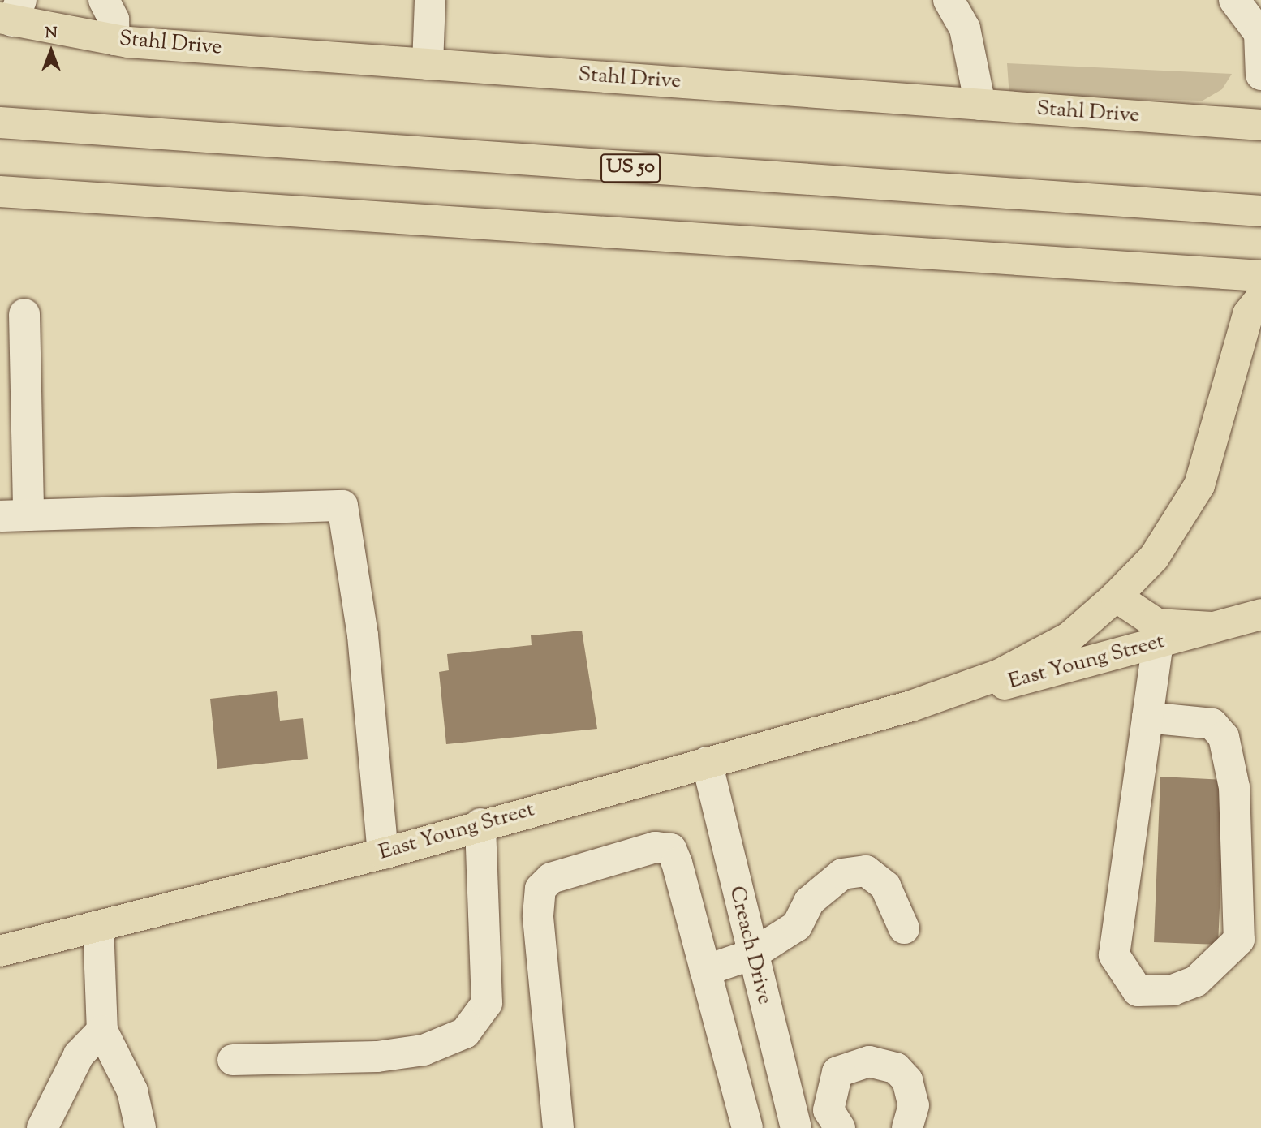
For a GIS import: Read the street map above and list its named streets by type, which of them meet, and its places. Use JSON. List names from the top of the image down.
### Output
{
  "streets": {
    "main road": ["Stahl Drive", "US 50", "East Young Street"],
    "street": ["Creach Drive"]
  },
  "crossings": [
    ["East Young Street", "Creach Drive"]
  ],
  "north": "top"
}
